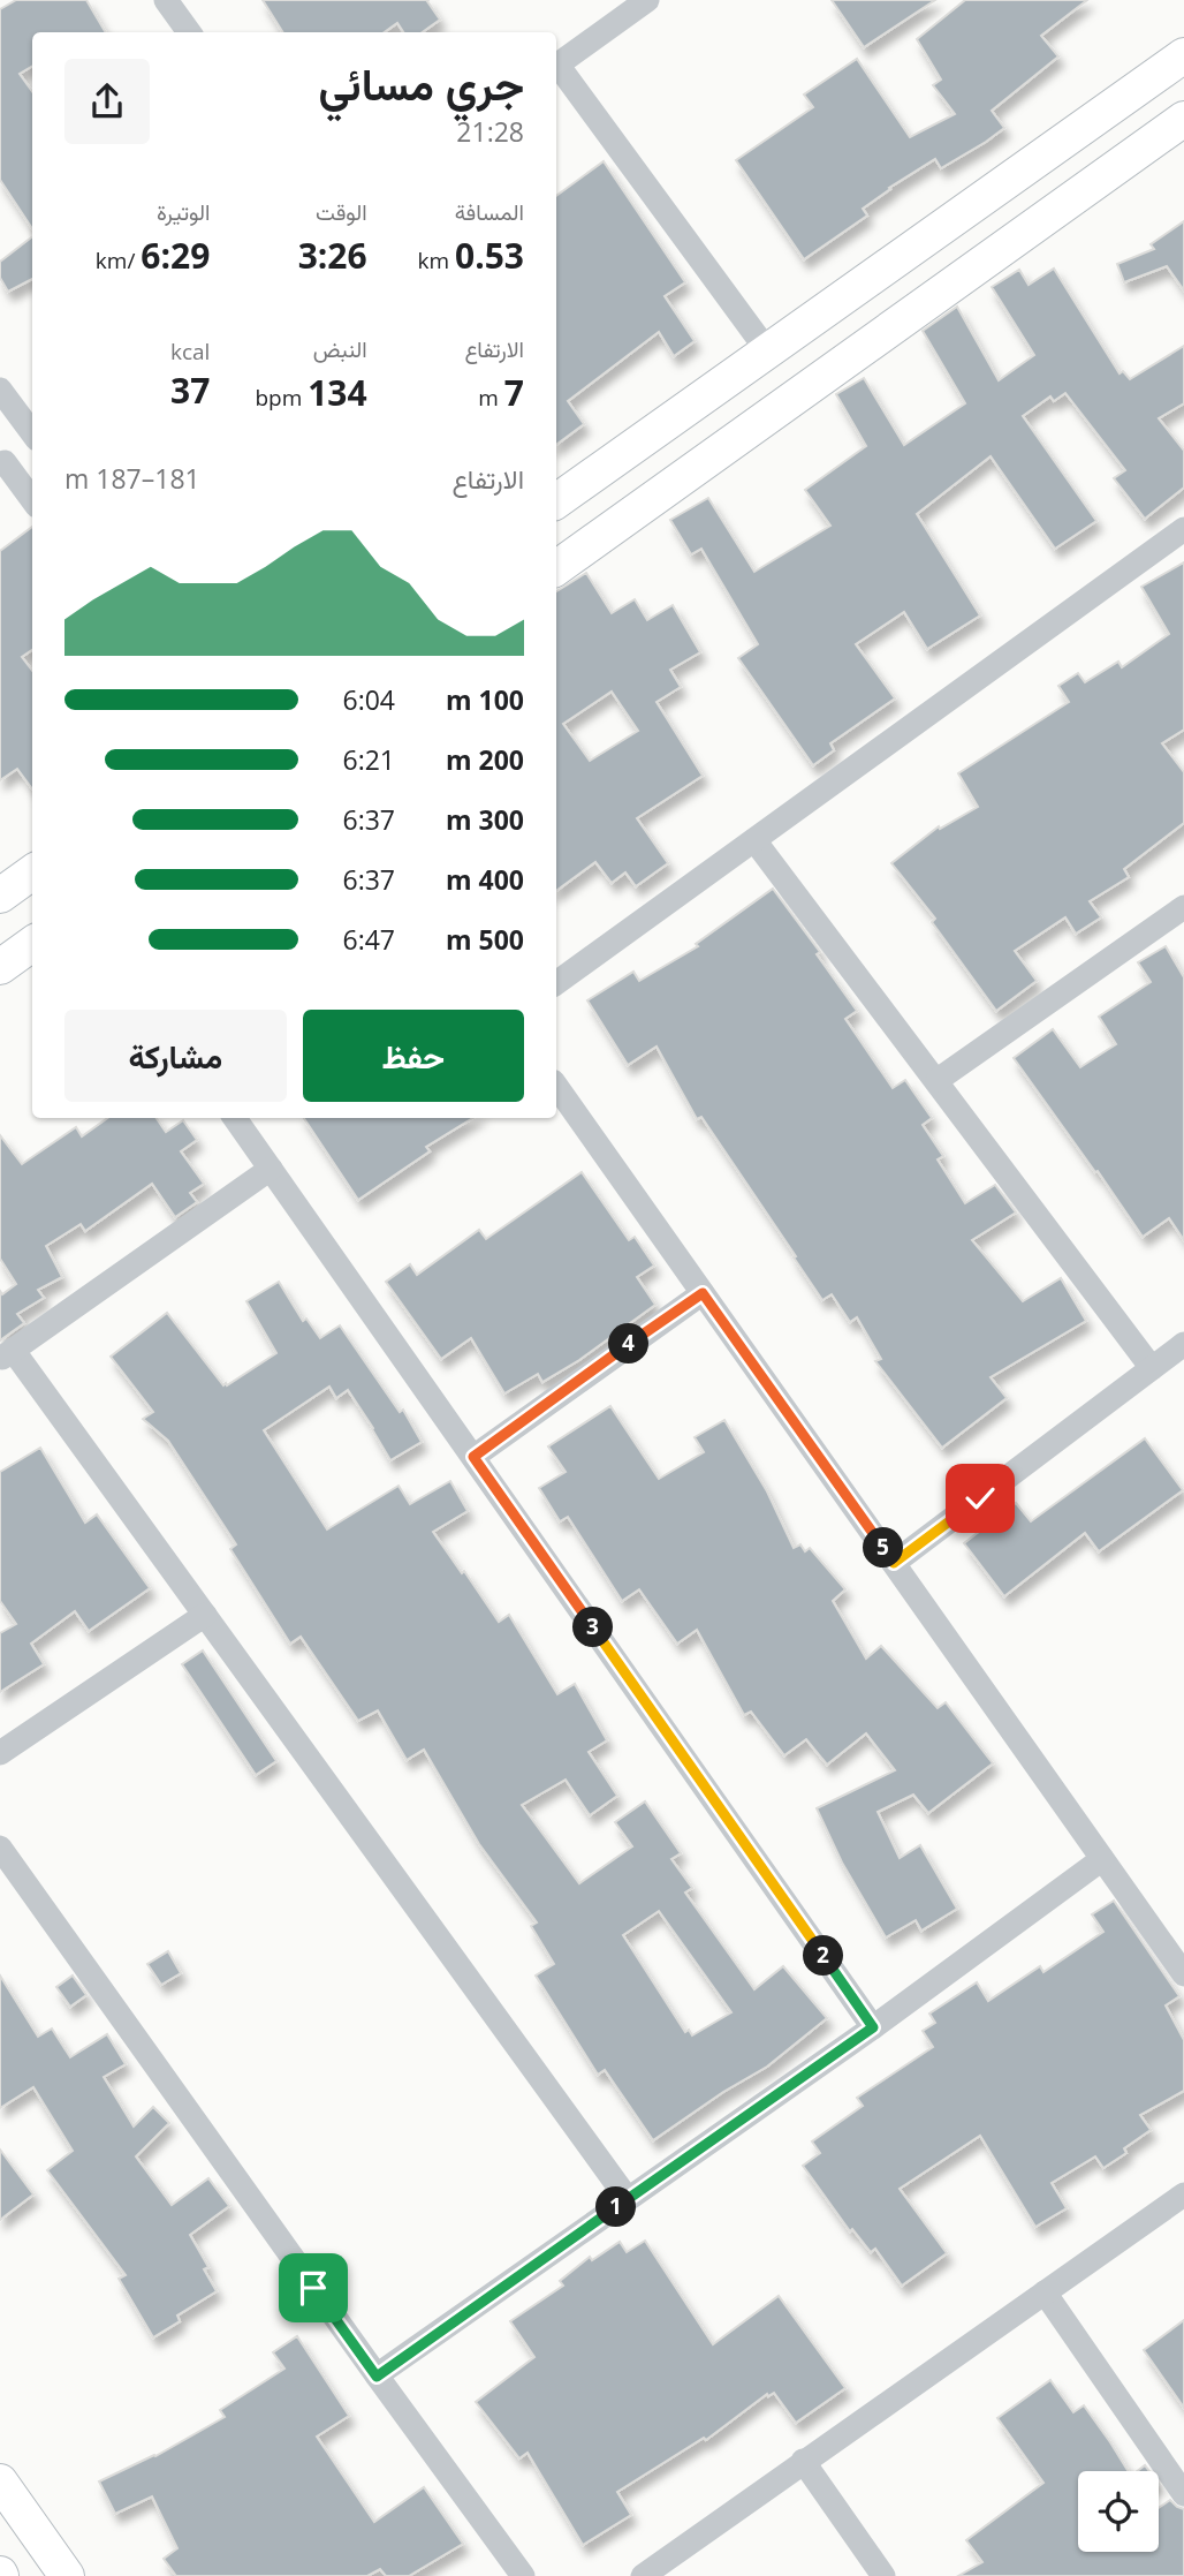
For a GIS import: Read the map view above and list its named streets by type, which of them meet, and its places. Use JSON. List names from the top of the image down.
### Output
{
  "page": {
    "heading": ["جري مسائي", "21:28"],
    "stats": [
      ["المسافة", "0.53 km"],
      ["الوقت", "3:26"],
      ["الوتيرة", "6:29 /km"],
      ["الارتفاع", "7 m"],
      ["النبض", "134 bpm"],
      ["kcal", "37"]
    ],
    "chart": ["الارتفاع", "181–187 m"],
    "list": [
      {
        "name": "100 m",
        "note": "6:04"
      },
      {
        "name": "200 m",
        "note": "6:21"
      },
      {
        "name": "300 m",
        "note": "6:37"
      },
      {
        "name": "400 m",
        "note": "6:37"
      },
      {
        "name": "500 m",
        "note": "6:47"
      }
    ],
    "buttons": ["حفظ", "مشاركة"],
    "pins": [
      "4",
      "5",
      "3",
      "2",
      "1"
    ]
  }
}
